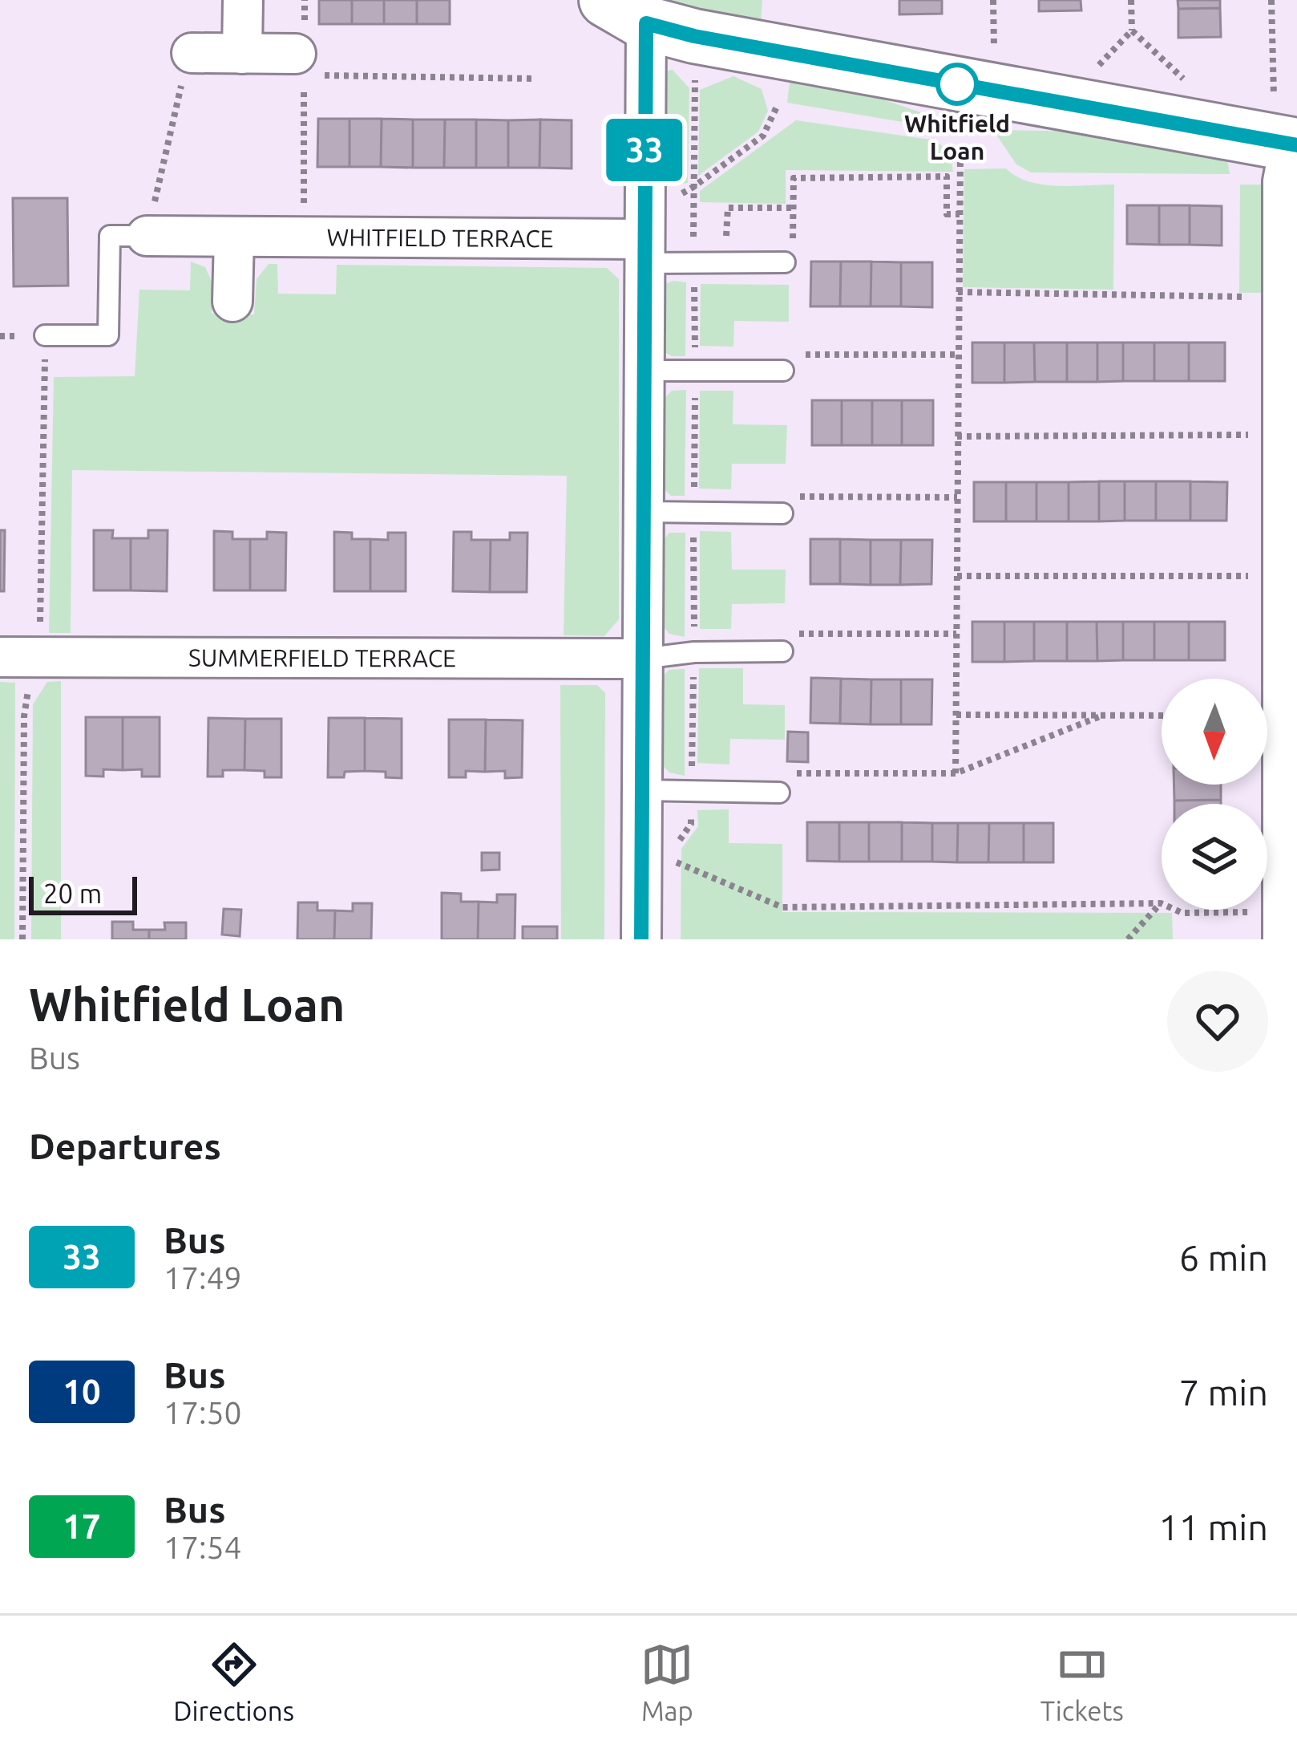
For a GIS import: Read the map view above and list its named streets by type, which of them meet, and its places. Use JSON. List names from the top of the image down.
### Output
{
  "streets": {
    "street": ["WHITFIELD TERRACE", "SUMMERFIELD TERRACE"]
  },
  "places": ["Whitfield Loan"],
  "lines": ["bus line 33"],
  "scale_bar": "20 m",
  "north": "bottom",
  "page": {
    "on_map": "33",
    "scale": "20 m",
    "heading": [
      ["Whitfield Loan", "Bus"],
      "Departures"
    ],
    "list": [
      {
        "mark": "33",
        "name": "Bus",
        "note": "17:49",
        "value": "6 min"
      },
      {
        "mark": "10",
        "name": "Bus",
        "note": "17:50",
        "value": "7 min"
      },
      {
        "mark": "17",
        "name": "Bus",
        "note": "17:54",
        "value": "11 min"
      }
    ],
    "tabs": ["Directions", "Map", "Tickets"]
  }
}
